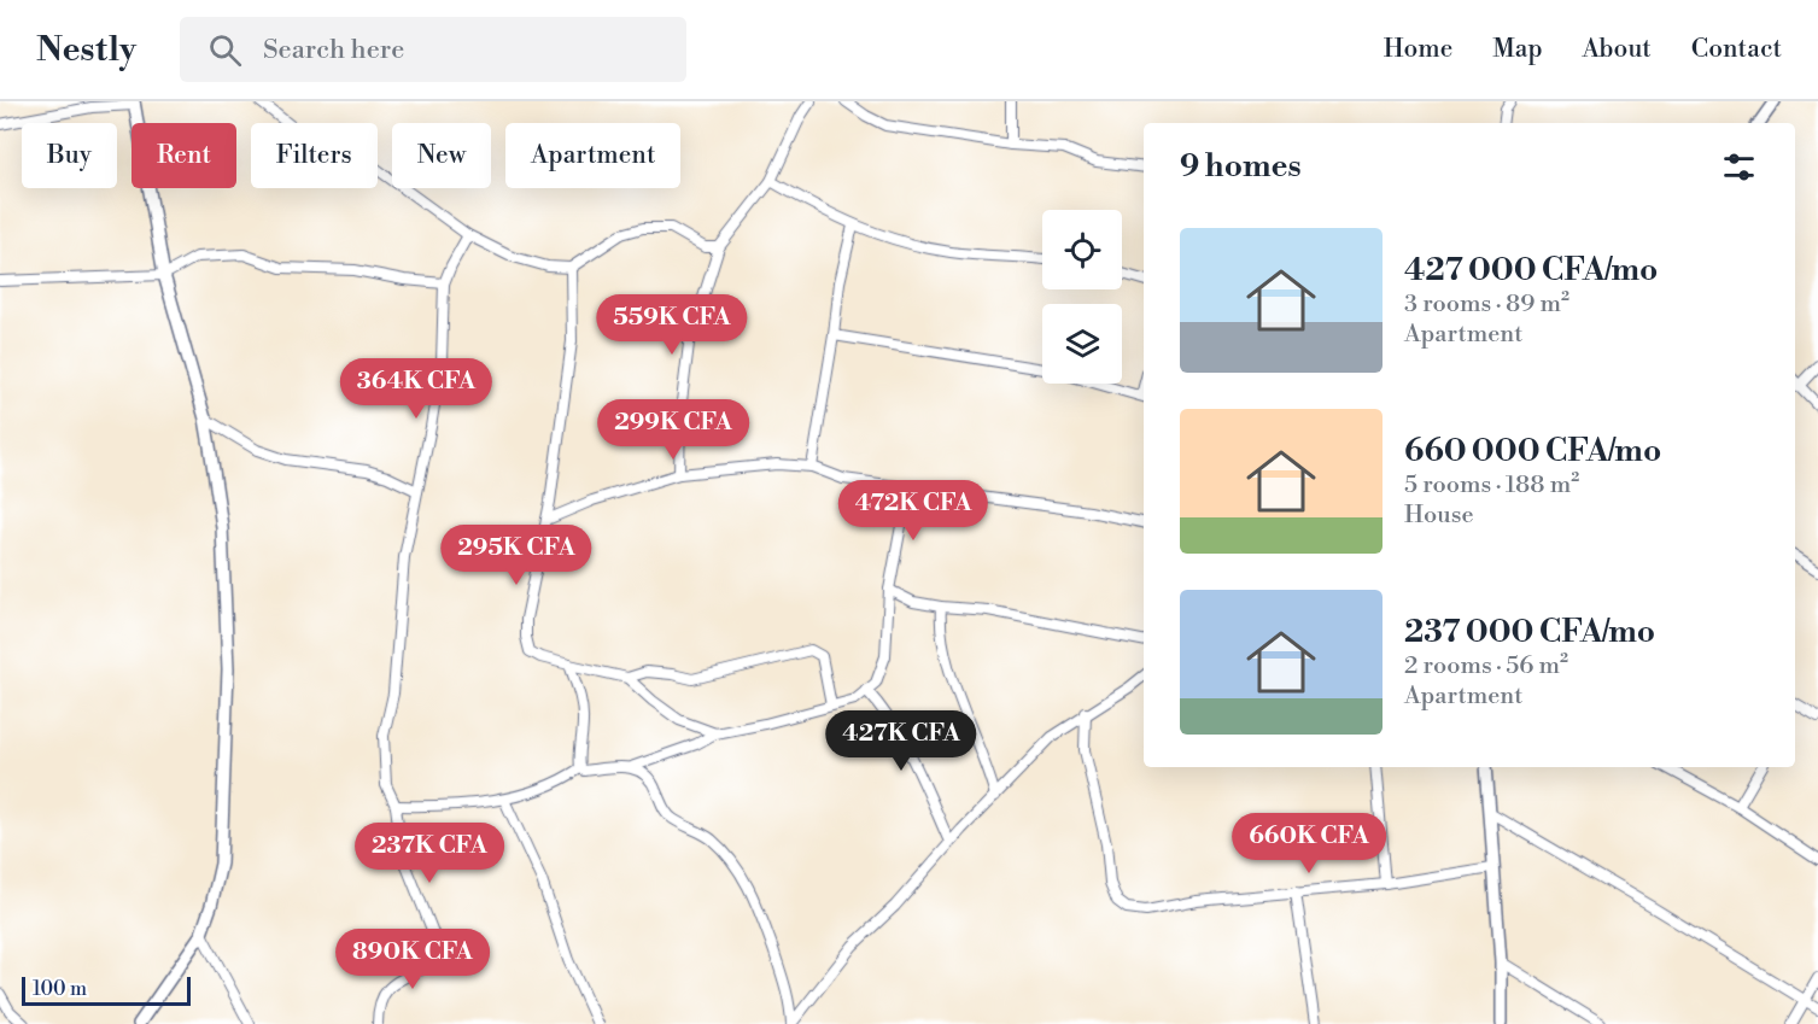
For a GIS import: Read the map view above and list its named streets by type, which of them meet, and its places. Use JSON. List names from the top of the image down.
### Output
{
  "scale_bar": "100 m",
  "page": {
    "header": "Nestly",
    "search": "Search here",
    "nav": [
      "Home",
      "Map",
      "About",
      "Contact"
    ],
    "chip": [
      "Buy",
      "Rent",
      "Filters",
      "New",
      "Apartment"
    ],
    "heading": "9 homes",
    "list": [
      {
        "name": "427 000 CFA/mo",
        "note": "3 rooms · 89 m² · Apartment"
      },
      {
        "name": "660 000 CFA/mo",
        "note": "5 rooms · 188 m² · House"
      },
      {
        "name": "237 000 CFA/mo",
        "note": "2 rooms · 56 m² · Apartment"
      }
    ],
    "price": [
      "559K CFA",
      "364K CFA",
      "299K CFA",
      "472K CFA",
      "295K CFA",
      "427K CFA",
      "660K CFA",
      "237K CFA",
      "890K CFA"
    ],
    "scale": "100 m"
  }
}
